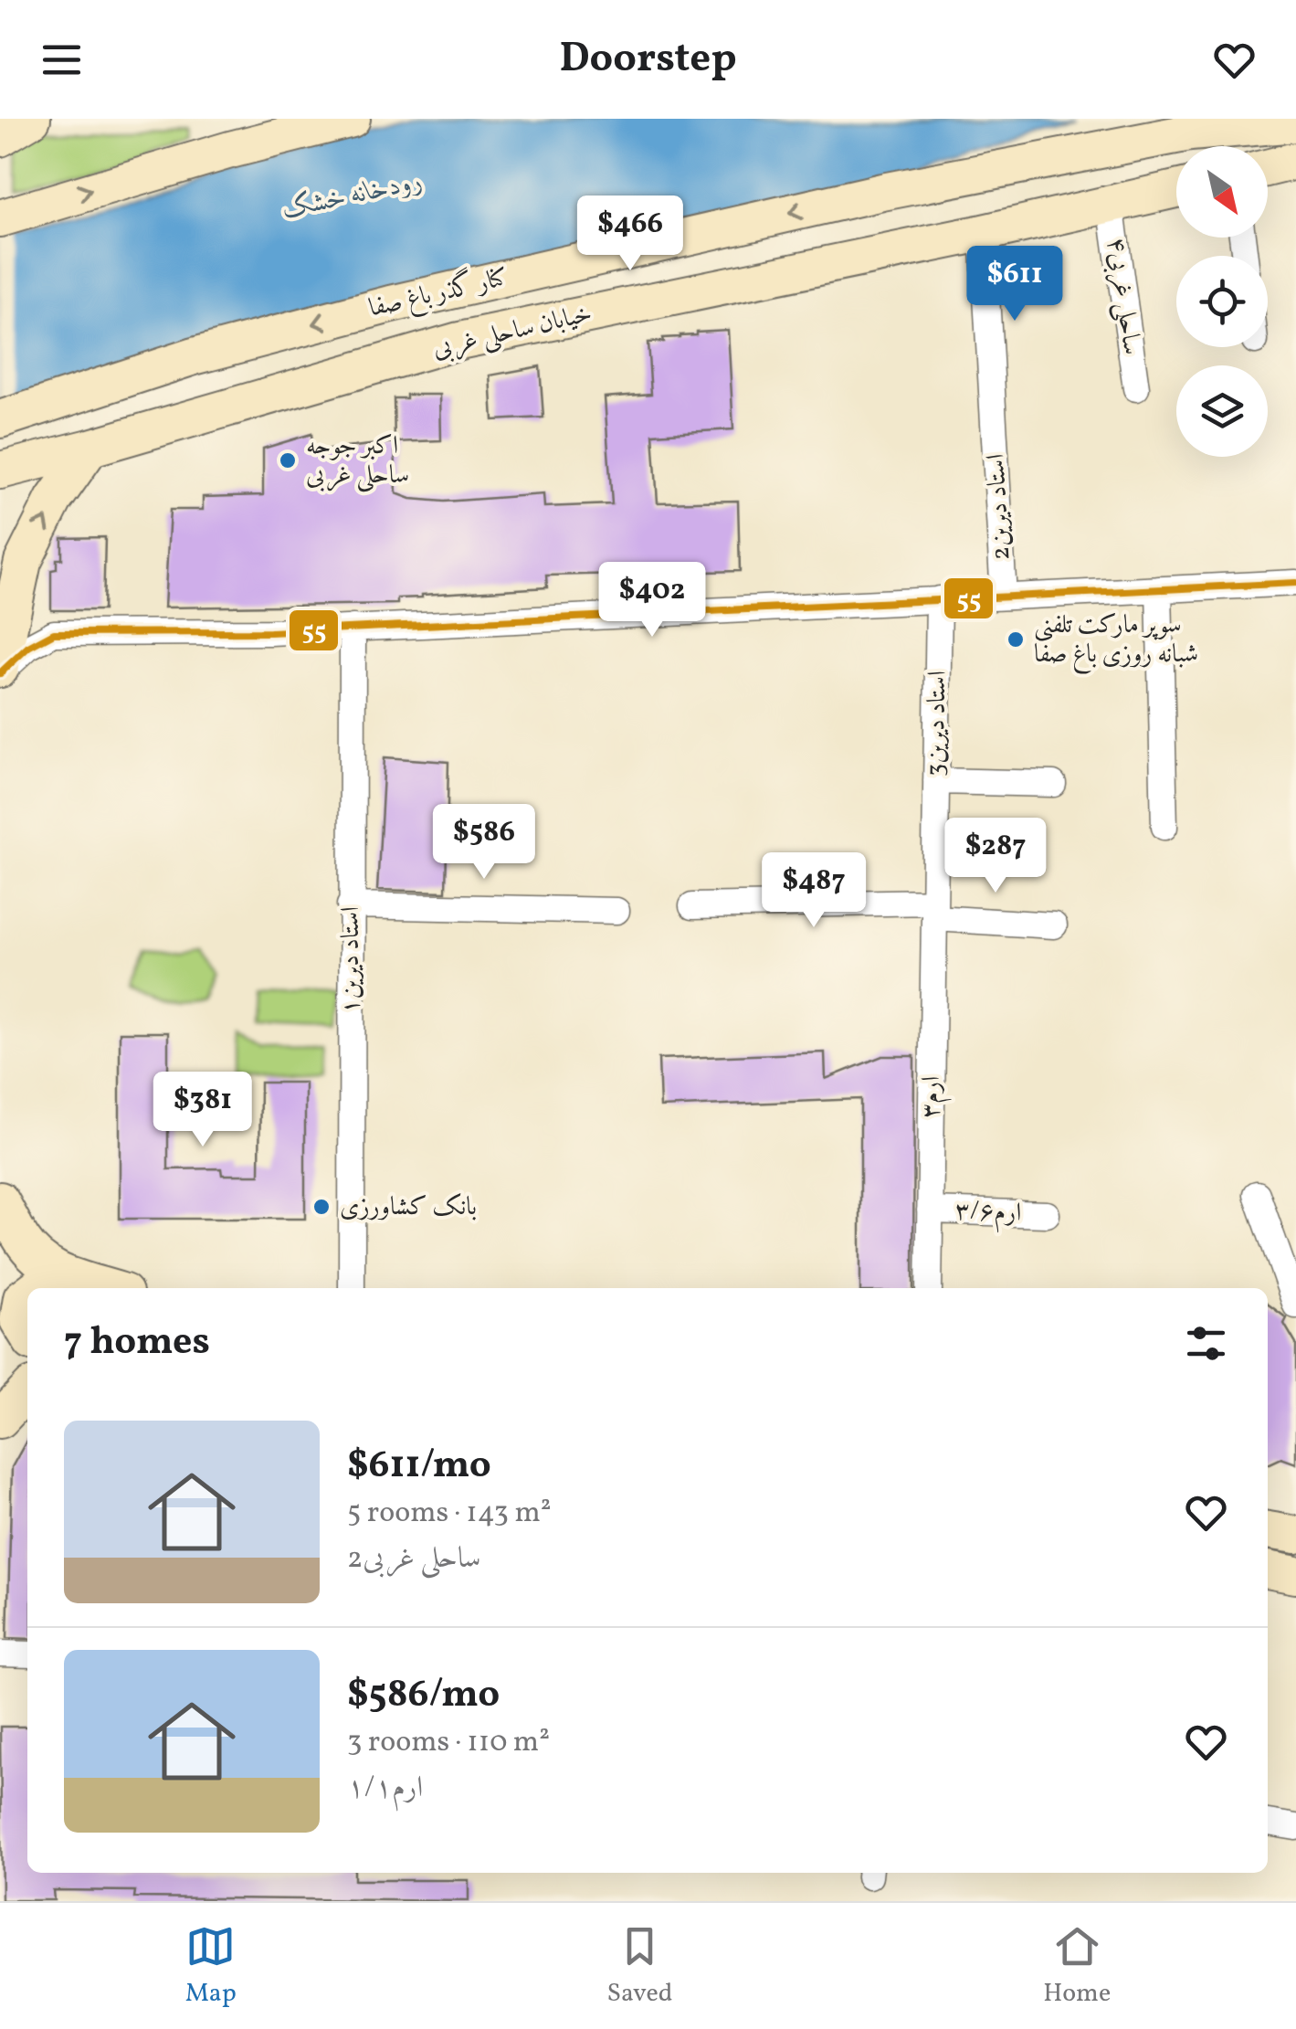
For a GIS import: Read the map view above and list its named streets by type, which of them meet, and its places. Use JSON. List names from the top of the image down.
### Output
{
  "streets": {
    "main road": ["کنار گذر باغ صفا", "خیابان ساحلی غربی"],
    "street": [
      "ساحلی غربی۴",
      "2استاد دیرین",
      "3استاد دیرین",
      "استاد دیرین۱",
      "ارم۳",
      "۳/۶ارم"
    ]
  },
  "crossings": [
    ["ساحلی غربی۴", "خیابان ساحلی غربی"],
    ["خیابان ساحلی غربی", "2استاد دیرین"],
    ["3استاد دیرین", "ارم۳"],
    ["ارم۳", "۳/۶ارم"]
  ],
  "water": ["رودخانه خشک"],
  "places": ["اکبر جوجه ساحلی غربی", "سوپر مارکت تلفنی شبانه روزی باغ صفا", "بانک کشاورزی"],
  "lines": ["transit line 55"],
  "north": "bottom right",
  "page": {
    "header": "Doorstep",
    "price": [
      "$466",
      "$611",
      "$402",
      "$586",
      "$287",
      "$487",
      "$381"
    ],
    "heading": "7 homes",
    "list": [
      {
        "name": "$611/mo",
        "note": "5 rooms · 143 m² · 2ساحلی غربی"
      },
      {
        "name": "$586/mo",
        "note": "3 rooms · 110 m² · ۱/۱ارم"
      }
    ],
    "tabs": ["Map", "Saved", "Home"]
  }
}
